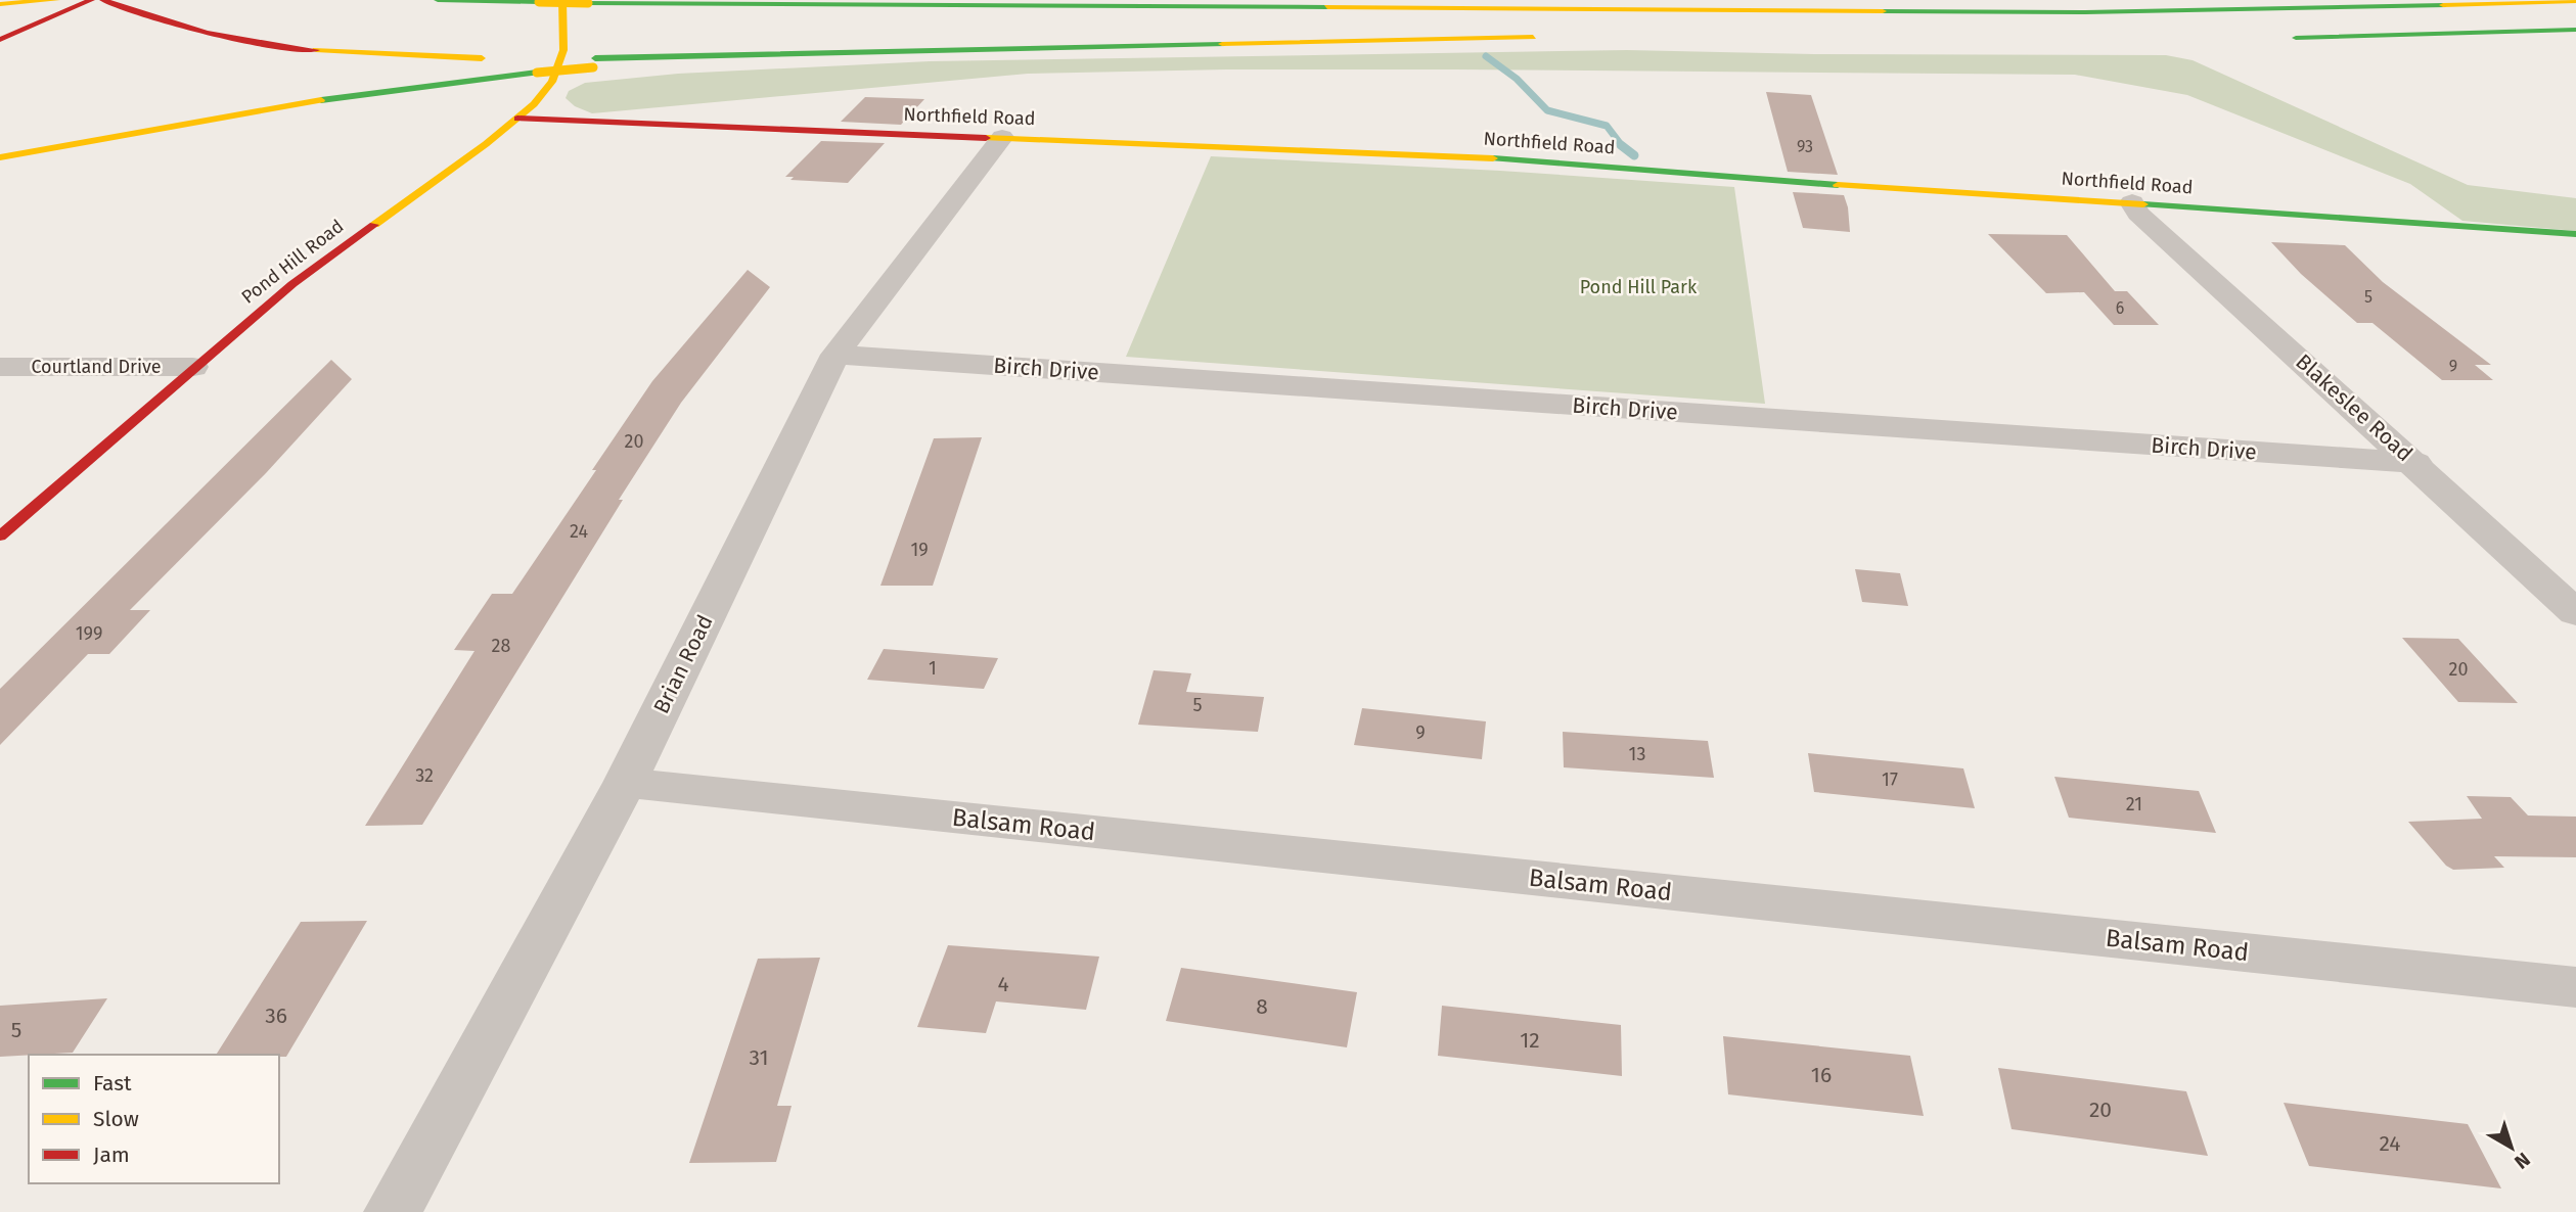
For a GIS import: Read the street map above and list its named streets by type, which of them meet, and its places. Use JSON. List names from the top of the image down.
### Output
{
  "streets": {
    "main road": ["Northfield Road", "Pond Hill Road"],
    "street": [
      "Courtland Drive",
      "Birch Drive",
      "Blakeslee Road",
      "Brian Road",
      "Balsam Road"
    ]
  },
  "crossings": [
    ["Northfield Road", "Pond Hill Road"],
    ["Northfield Road", "Blakeslee Road"],
    ["Northfield Road", "Brian Road"],
    ["Pond Hill Road", "Courtland Drive"],
    ["Birch Drive", "Blakeslee Road"],
    ["Birch Drive", "Brian Road"],
    ["Brian Road", "Balsam Road"]
  ],
  "parks": ["Pond Hill Park"],
  "house_numbers": [
    "93",
    "5",
    "6",
    "9",
    "20",
    "24",
    "19",
    "199",
    "28",
    "1",
    "20",
    "5",
    "9",
    "13",
    "32",
    "17",
    "21",
    "4",
    "8",
    "36",
    "5",
    "12",
    "31",
    "16",
    "20",
    "24"
  ],
  "legend": ["Fast", "Slow", "Jam"],
  "north": "bottom right"
}
